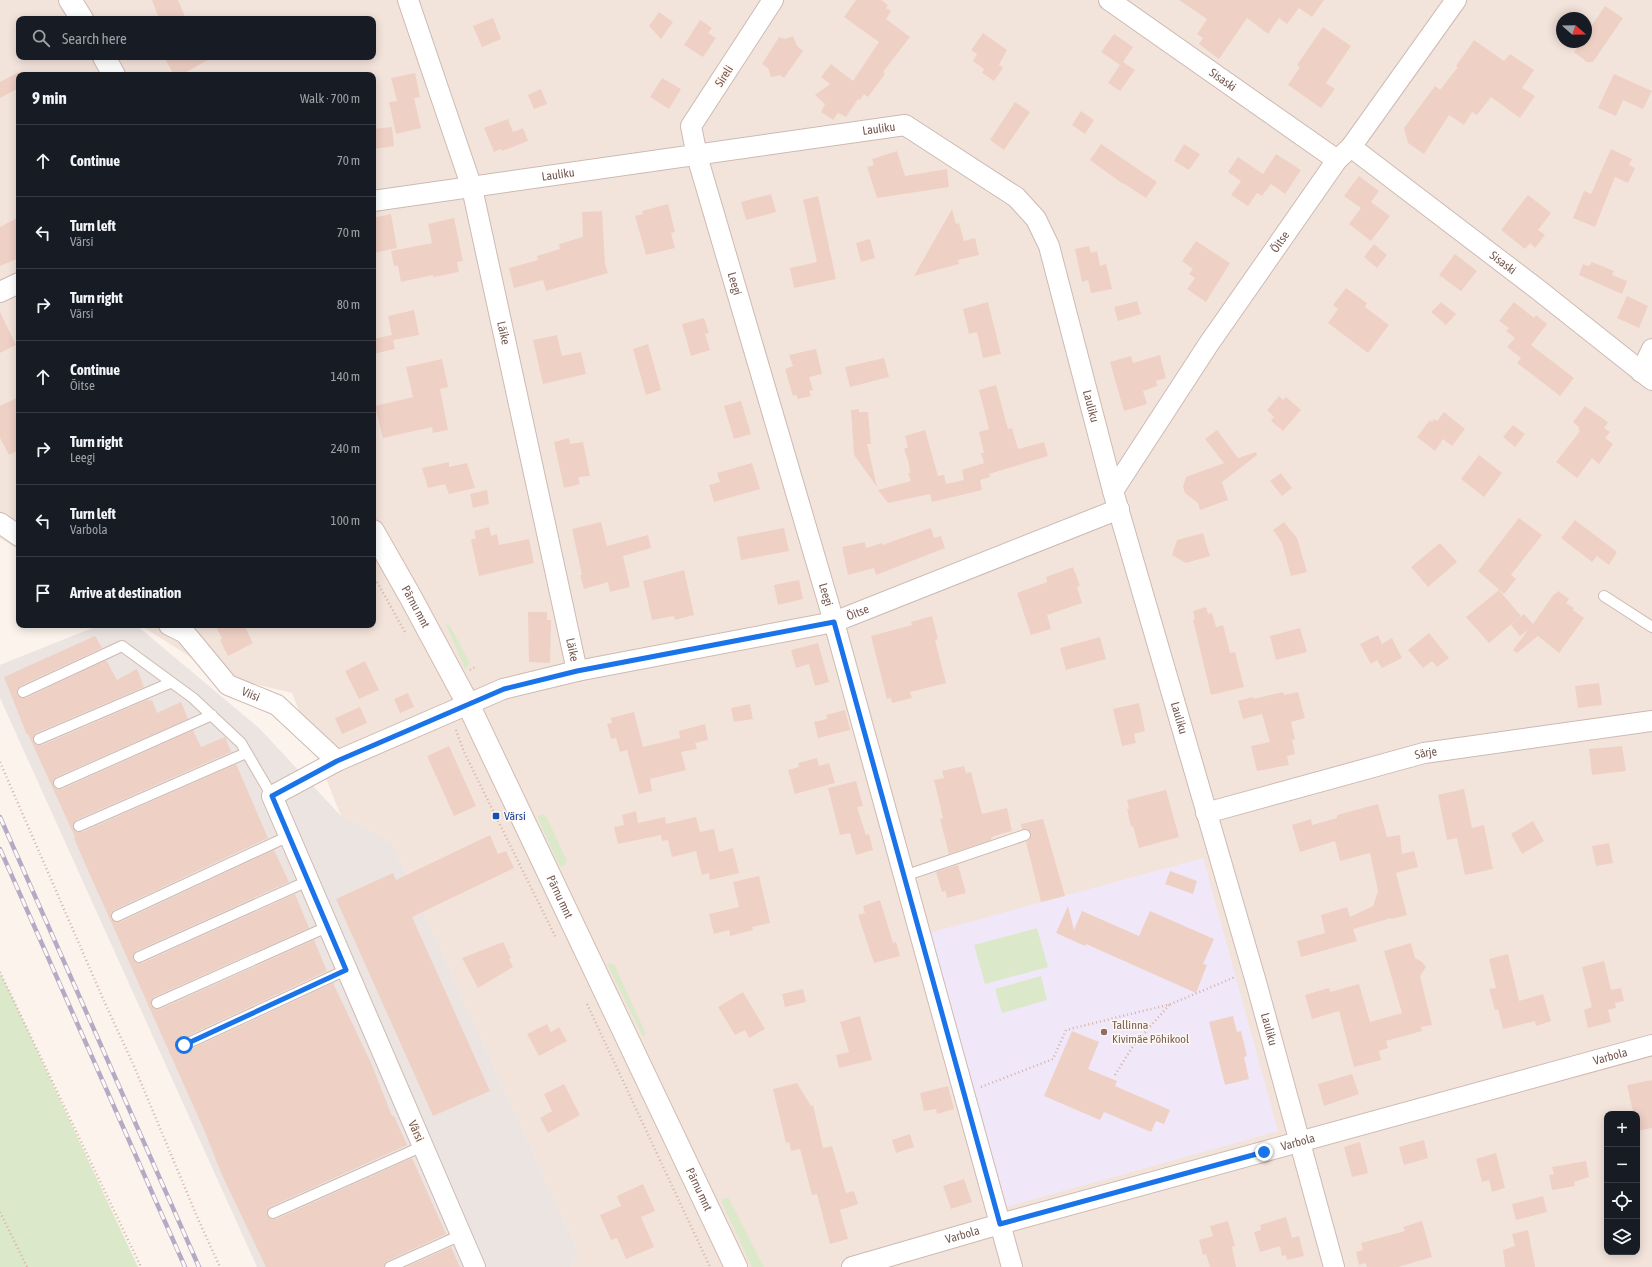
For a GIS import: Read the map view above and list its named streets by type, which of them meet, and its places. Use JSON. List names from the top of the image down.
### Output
{
  "streets": {
    "main road": ["Pärnu mnt"],
    "street": [
      "Sireli",
      "Sisaski",
      "Lauliku",
      "Õitse",
      "Leegi",
      "Läike",
      "Viisi",
      "Särje",
      "Varbola",
      "Värsi"
    ]
  },
  "crossings": [
    ["Sireli", "Lauliku"],
    ["Sireli", "Leegi"],
    ["Sisaski", "Õitse"],
    ["Lauliku", "Õitse"],
    ["Lauliku", "Leegi"],
    ["Lauliku", "Läike"],
    ["Lauliku", "Särje"],
    ["Lauliku", "Varbola"],
    ["Õitse", "Leegi"],
    ["Õitse", "Läike"],
    ["Õitse", "Pärnu mnt"],
    ["Leegi", "Varbola"]
  ],
  "places": {
    "transit": ["Värsi"],
    "other": ["Tallinna Kivimäe Põhikool"]
  },
  "north": "right",
  "page": {
    "search": "Search here",
    "heading": ["9 min", "Walk · 700 m"],
    "list": [
      ["Continue", "70 m"],
      ["Turn left", "Värsi", "70 m"],
      ["Turn right", "Värsi", "80 m"],
      ["Continue", "Õitse", "140 m"],
      ["Turn right", "Leegi", "240 m"],
      ["Turn left", "Varbola", "100 m"],
      "Arrive at destination"
    ],
    "map_buttons": ["+", "−"]
  }
}
